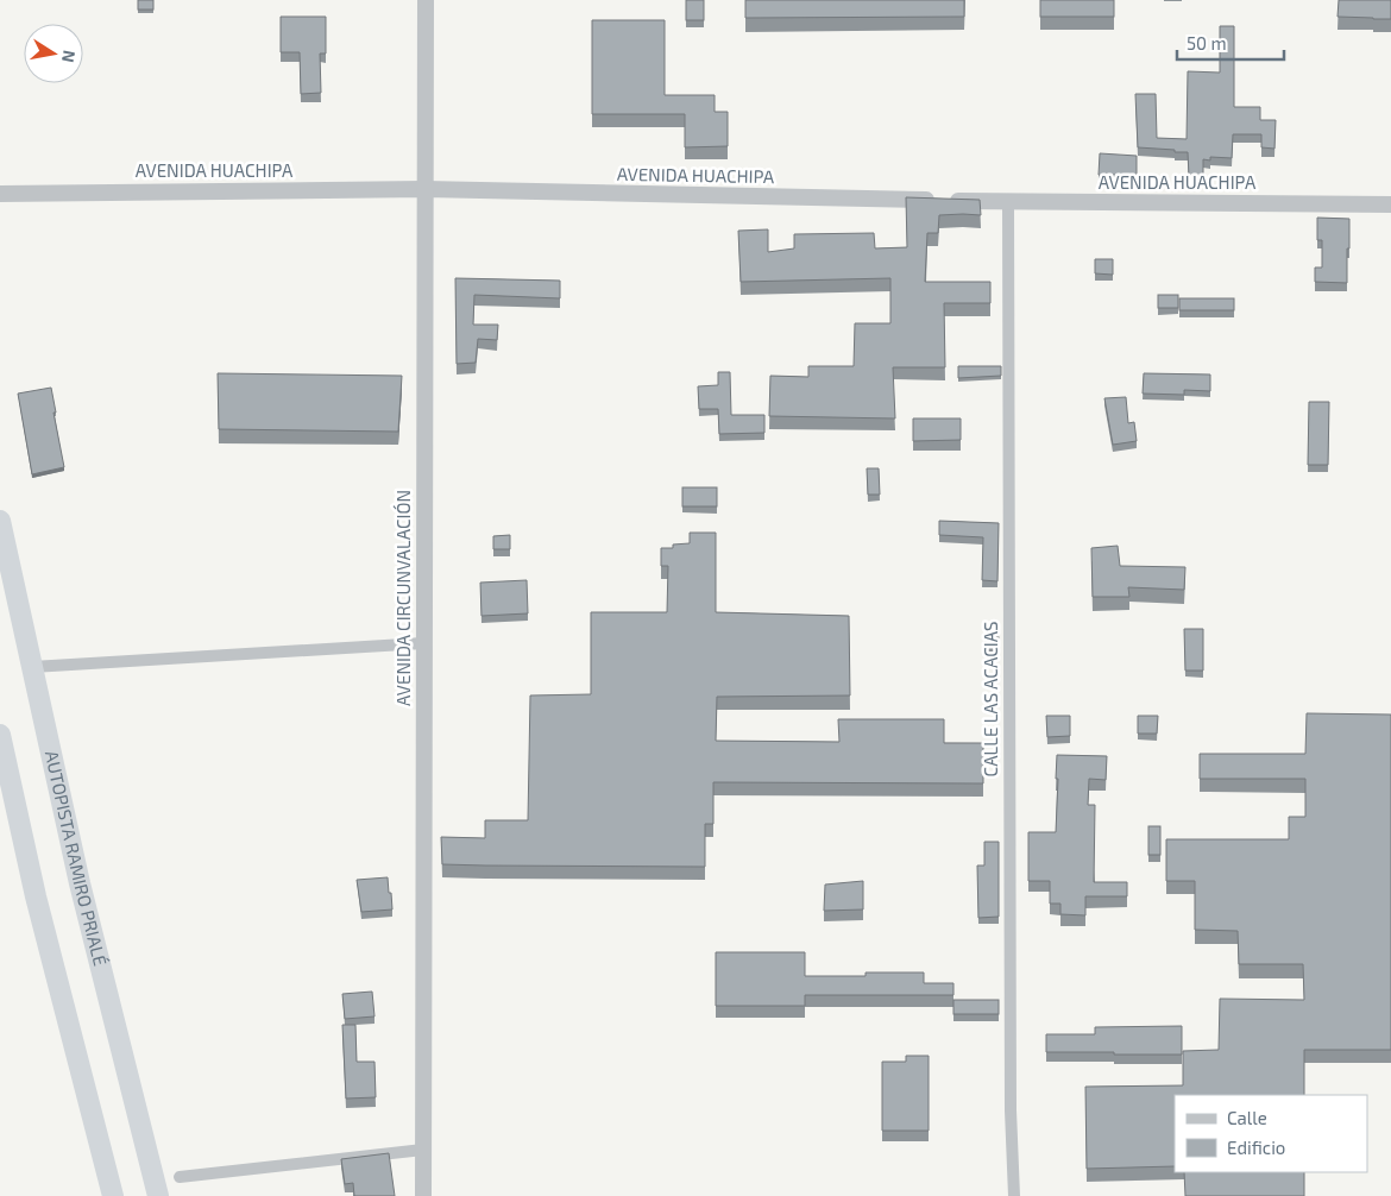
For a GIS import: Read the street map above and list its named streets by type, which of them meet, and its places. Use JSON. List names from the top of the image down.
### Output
{
  "streets": {
    "highway": ["AUTOPISTA RAMIRO PRIALÉ"],
    "street": ["AVENIDA HUACHIPA", "AVENIDA CIRCUNVALACIÓN", "CALLE LAS ACACIAS"]
  },
  "crossings": [
    ["AVENIDA HUACHIPA", "AVENIDA CIRCUNVALACIÓN"],
    ["AVENIDA HUACHIPA", "CALLE LAS ACACIAS"]
  ],
  "legend": ["Calle", "Edificio"],
  "scale_bar": "50 m",
  "north": "right"
}
